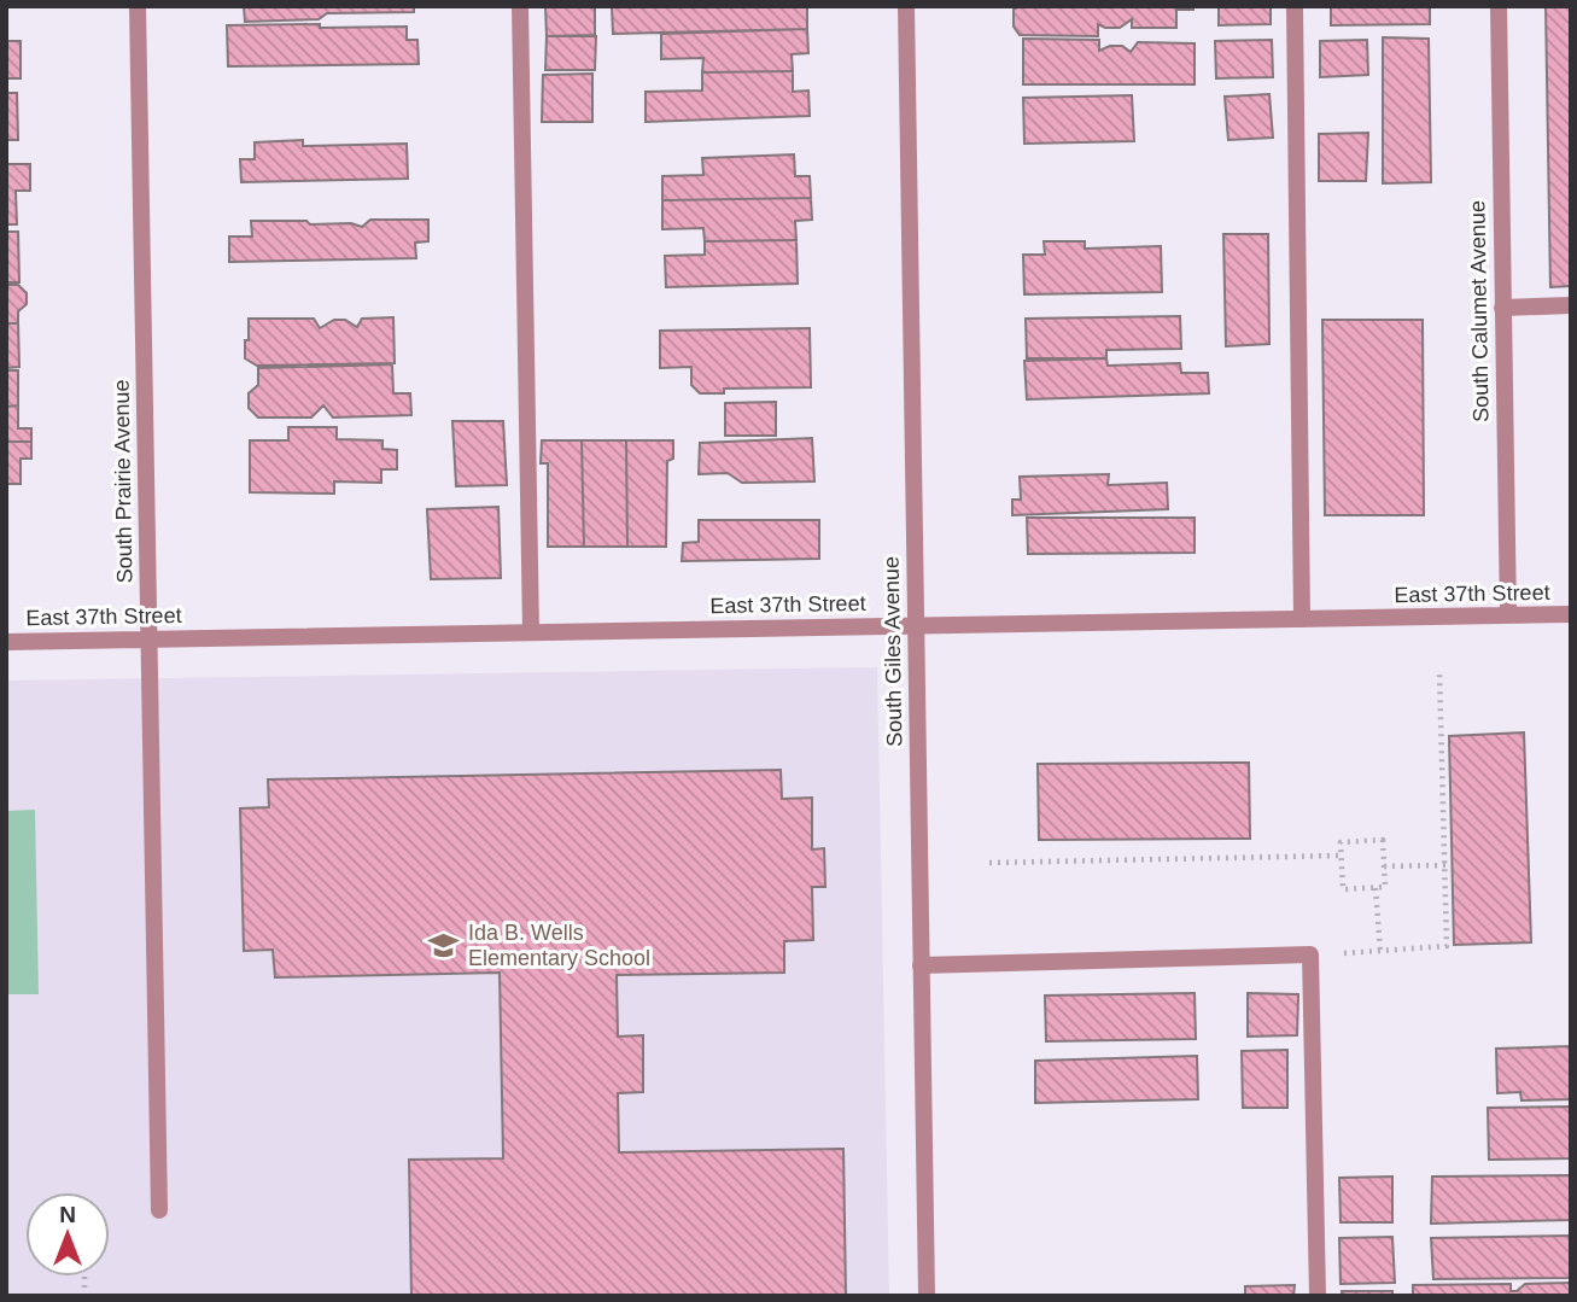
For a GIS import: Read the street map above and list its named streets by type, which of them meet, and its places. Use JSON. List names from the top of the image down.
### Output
{
  "streets": {
    "street": [
      "South Calumet Avenue",
      "South Prairie Avenue",
      "East 37th Street",
      "South Giles Avenue"
    ]
  },
  "crossings": [
    ["South Calumet Avenue", "East 37th Street"],
    ["South Prairie Avenue", "East 37th Street"],
    ["East 37th Street", "South Giles Avenue"]
  ],
  "places": {
    "school or university": ["Ida B. Wells Elementary School"]
  },
  "north": "top"
}
